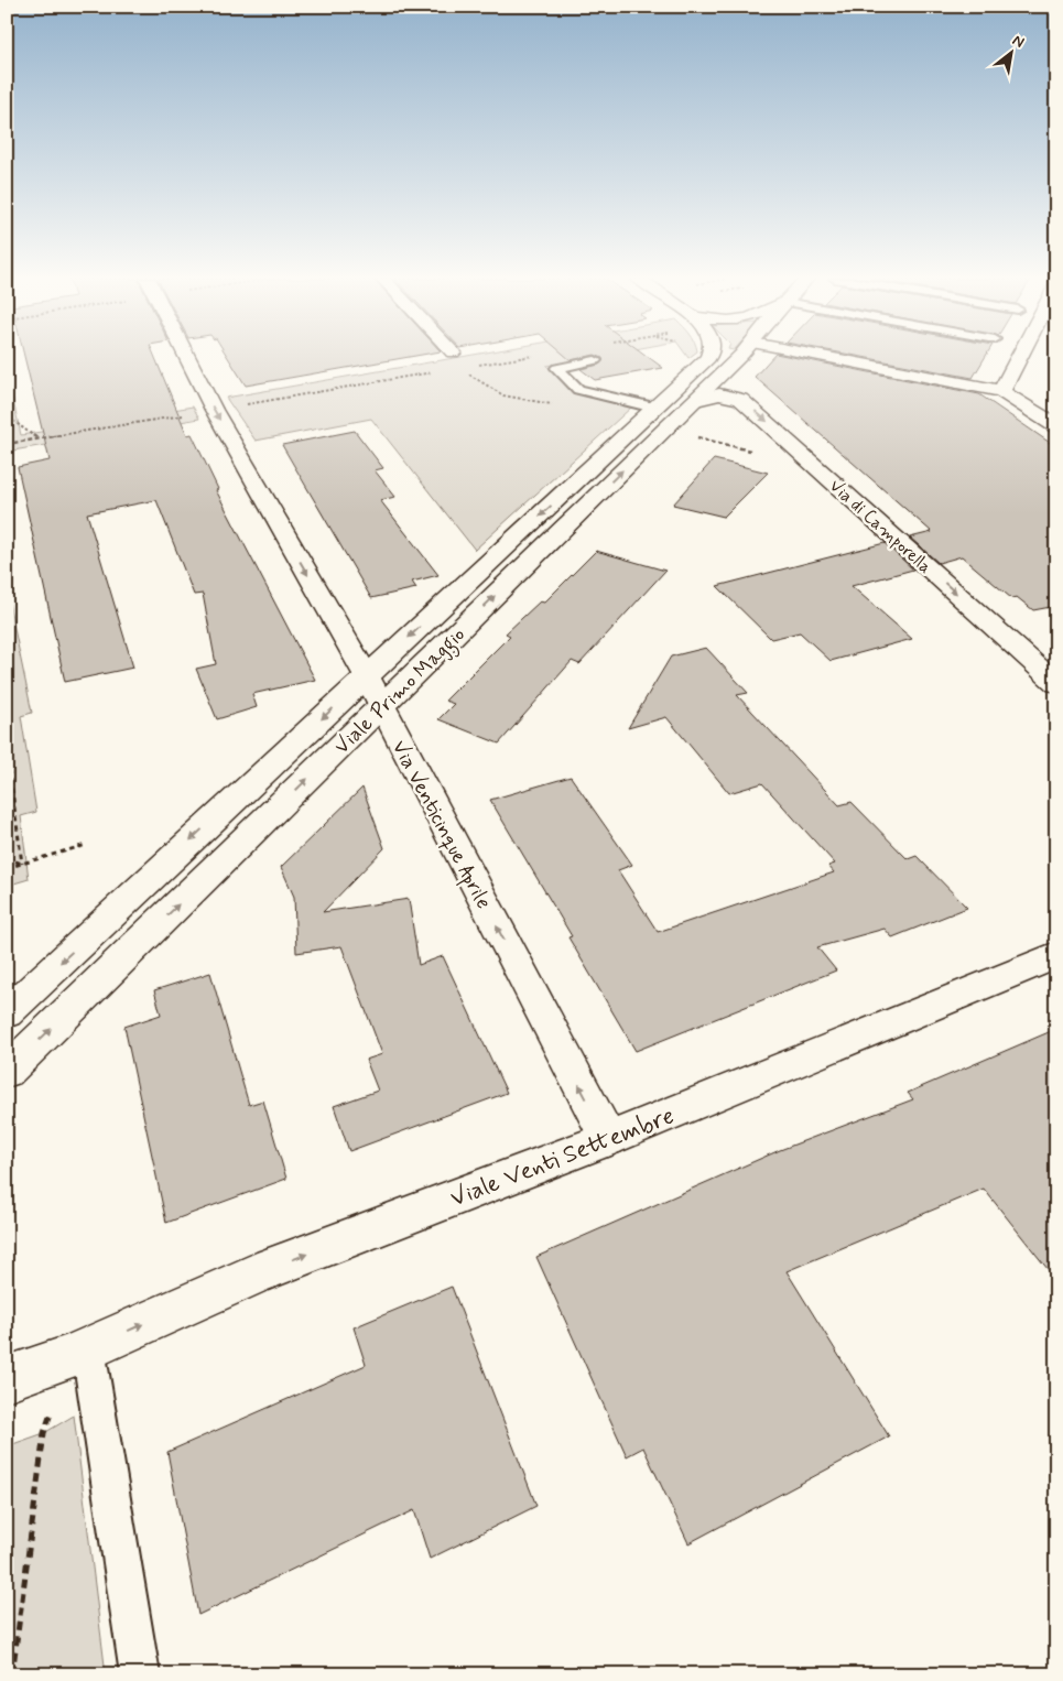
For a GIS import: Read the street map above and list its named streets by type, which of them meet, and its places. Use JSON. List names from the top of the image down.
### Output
{
  "streets": {
    "street": [
      "Via di Camporella",
      "Viale Primo Maggio",
      "Via Venticinque Aprile",
      "Viale Venti Settembre"
    ]
  },
  "crossings": [
    ["Via di Camporella", "Viale Primo Maggio"],
    ["Viale Primo Maggio", "Via Venticinque Aprile"],
    ["Via Venticinque Aprile", "Viale Venti Settembre"]
  ],
  "one_way": ["Via di Camporella", "Viale Venti Settembre"],
  "north": "top right"
}
